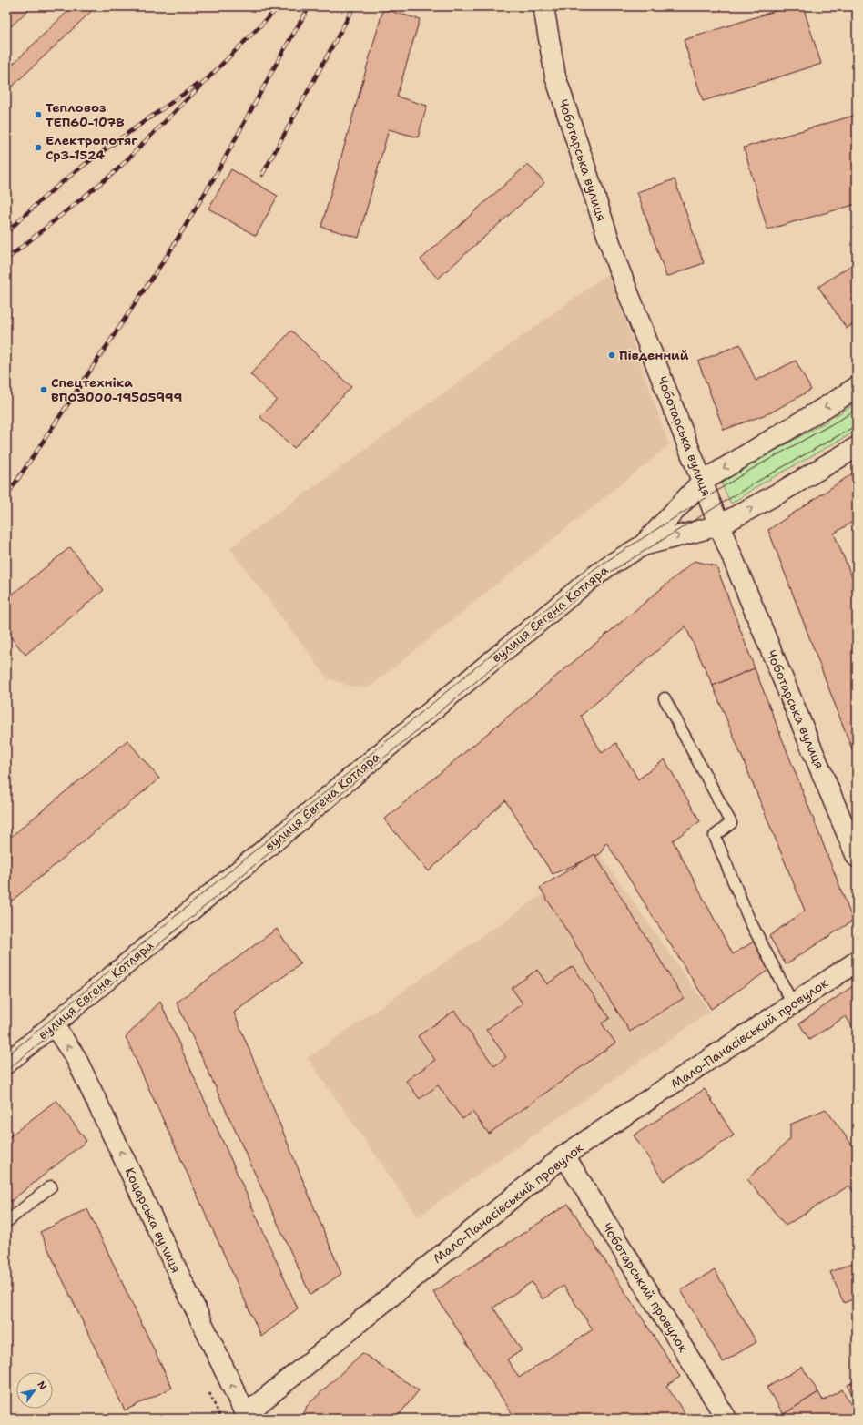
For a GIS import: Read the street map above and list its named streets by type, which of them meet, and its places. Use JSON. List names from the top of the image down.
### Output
{
  "streets": {
    "street": [
      "Чоботарська вулиця",
      "вулиця Євгена Котляра",
      "Мало-Панасівський провулок",
      "Коцарська вулиця",
      "Чоботарський провулок"
    ]
  },
  "crossings": [
    ["Чоботарська вулиця", "вулиця Євгена Котляра"],
    ["вулиця Євгена Котляра", "Коцарська вулиця"],
    ["Мало-Панасівський провулок", "Коцарська вулиця"],
    ["Мало-Панасівський провулок", "Чоботарський провулок"]
  ],
  "one_way": ["Коцарська вулиця"],
  "places": [
    "Тепловоз ТЕП60-1078",
    "Електропотяг Ср3-1524",
    "Південний",
    "Спецтехніка ВПО3000-19505999"
  ],
  "north": "top right"
}
